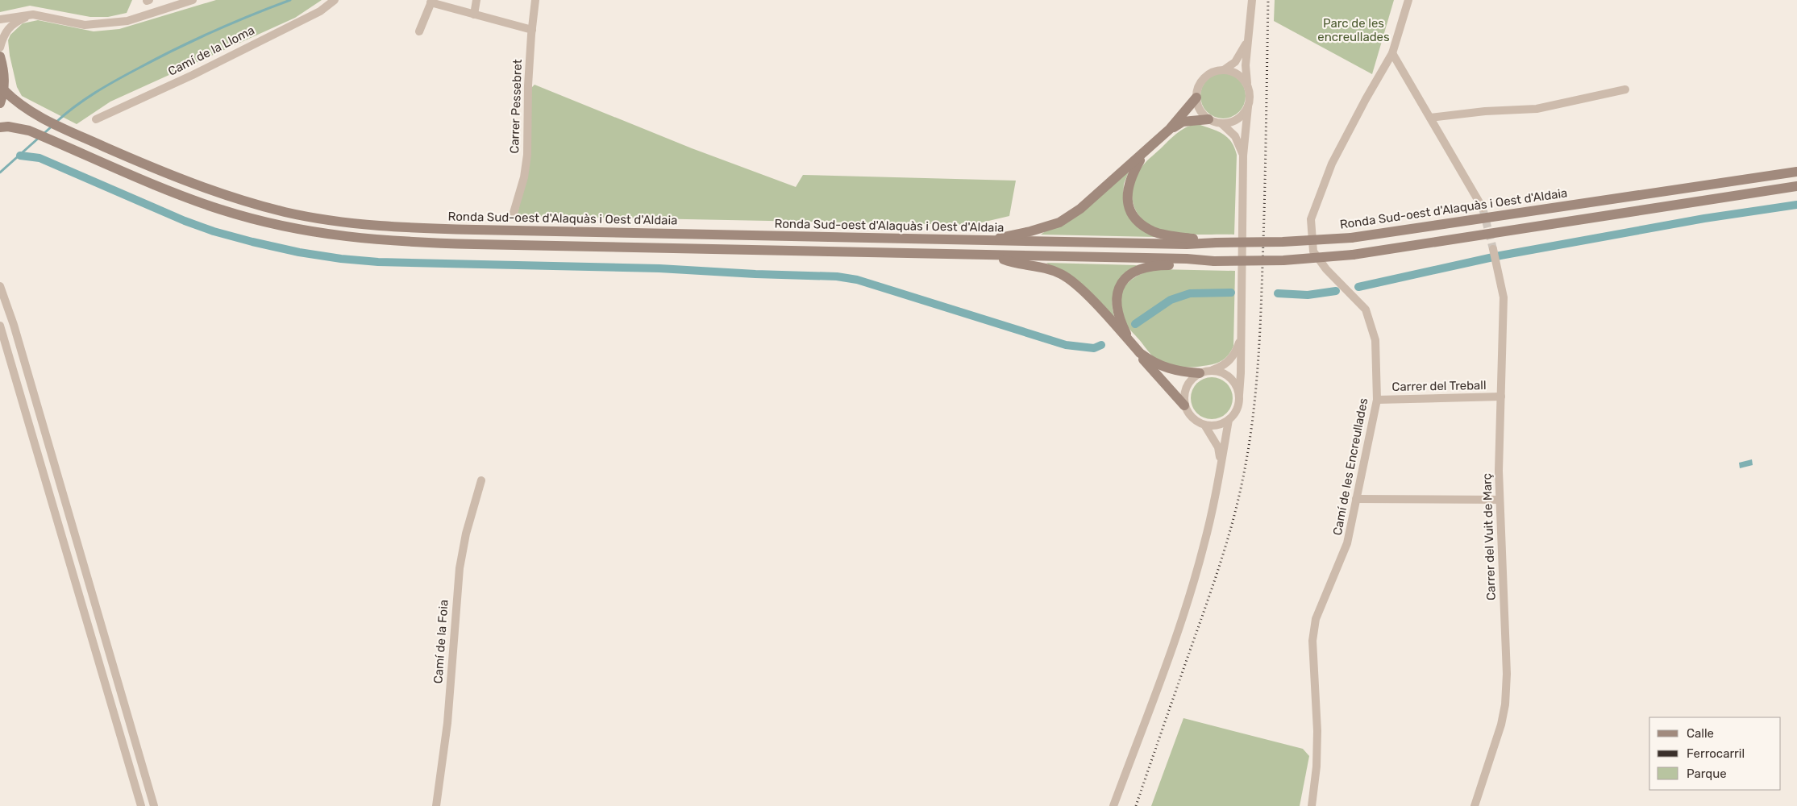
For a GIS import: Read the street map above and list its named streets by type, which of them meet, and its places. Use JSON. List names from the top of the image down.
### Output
{
  "streets": {
    "main road": ["Ronda Sud-oest d'Alaquàs i Oest d'Aldaia"],
    "street": [
      "Camí de la Lloma",
      "Carrer Pessebret",
      "Carrer del Treball",
      "Camí de les Encreullades",
      "Carrer del Vuit de Març",
      "Camí de la Foia"
    ]
  },
  "crossings": [
    ["Carrer del Treball", "Camí de les Encreullades"],
    ["Carrer del Treball", "Carrer del Vuit de Març"]
  ],
  "parks": ["Parc de les encreullades"],
  "legend": ["Calle", "Ferrocarril", "Parque"]
}
